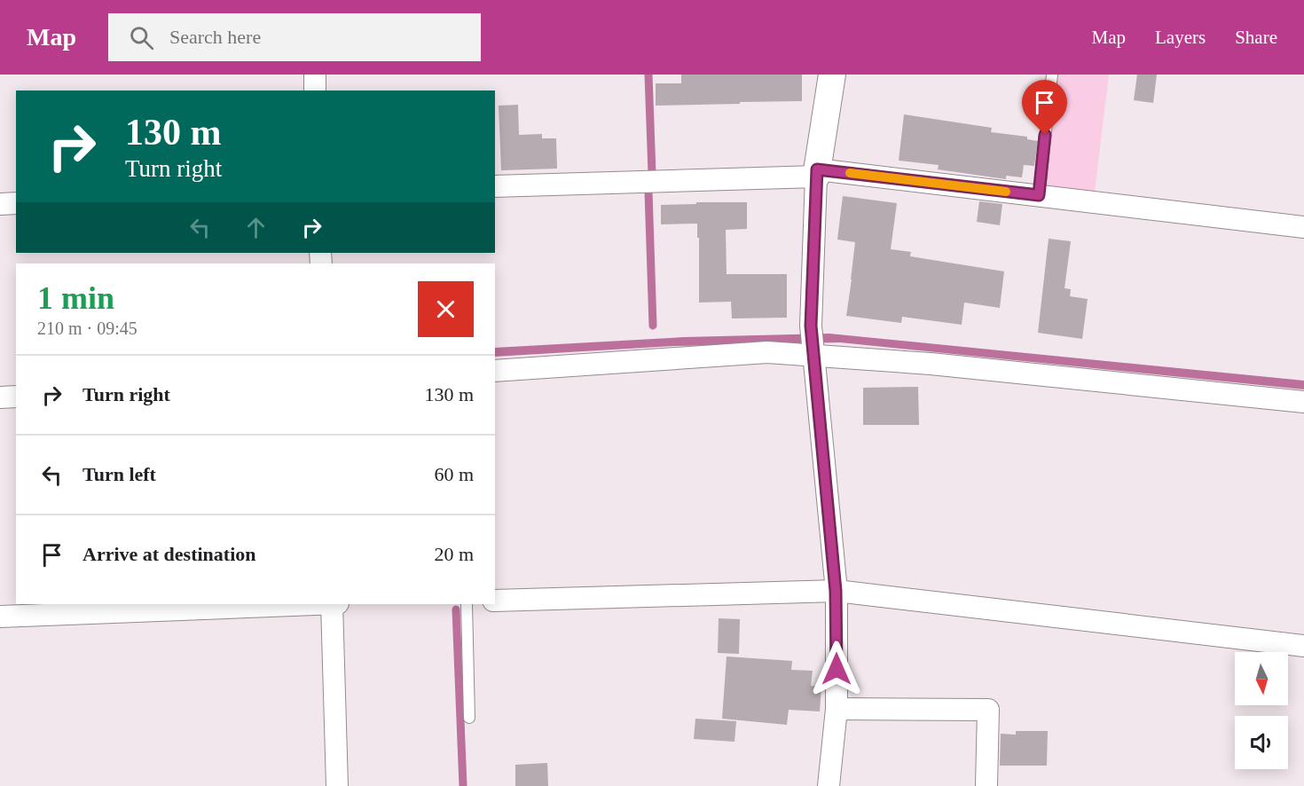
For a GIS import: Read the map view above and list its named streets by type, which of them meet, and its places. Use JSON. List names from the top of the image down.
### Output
{
  "north": "bottom",
  "page": {
    "header": "Map",
    "search": "Search here",
    "nav": ["Map", "Layers", "Share"],
    "turn": ["130 m", "Turn right"],
    "heading": ["1 min", "210 m · 09:45"],
    "list": [
      {
        "name": "Turn right",
        "value": "130 m"
      },
      {
        "name": "Turn left",
        "value": "60 m"
      },
      {
        "name": "Arrive at destination",
        "value": "20 m"
      }
    ]
  }
}
